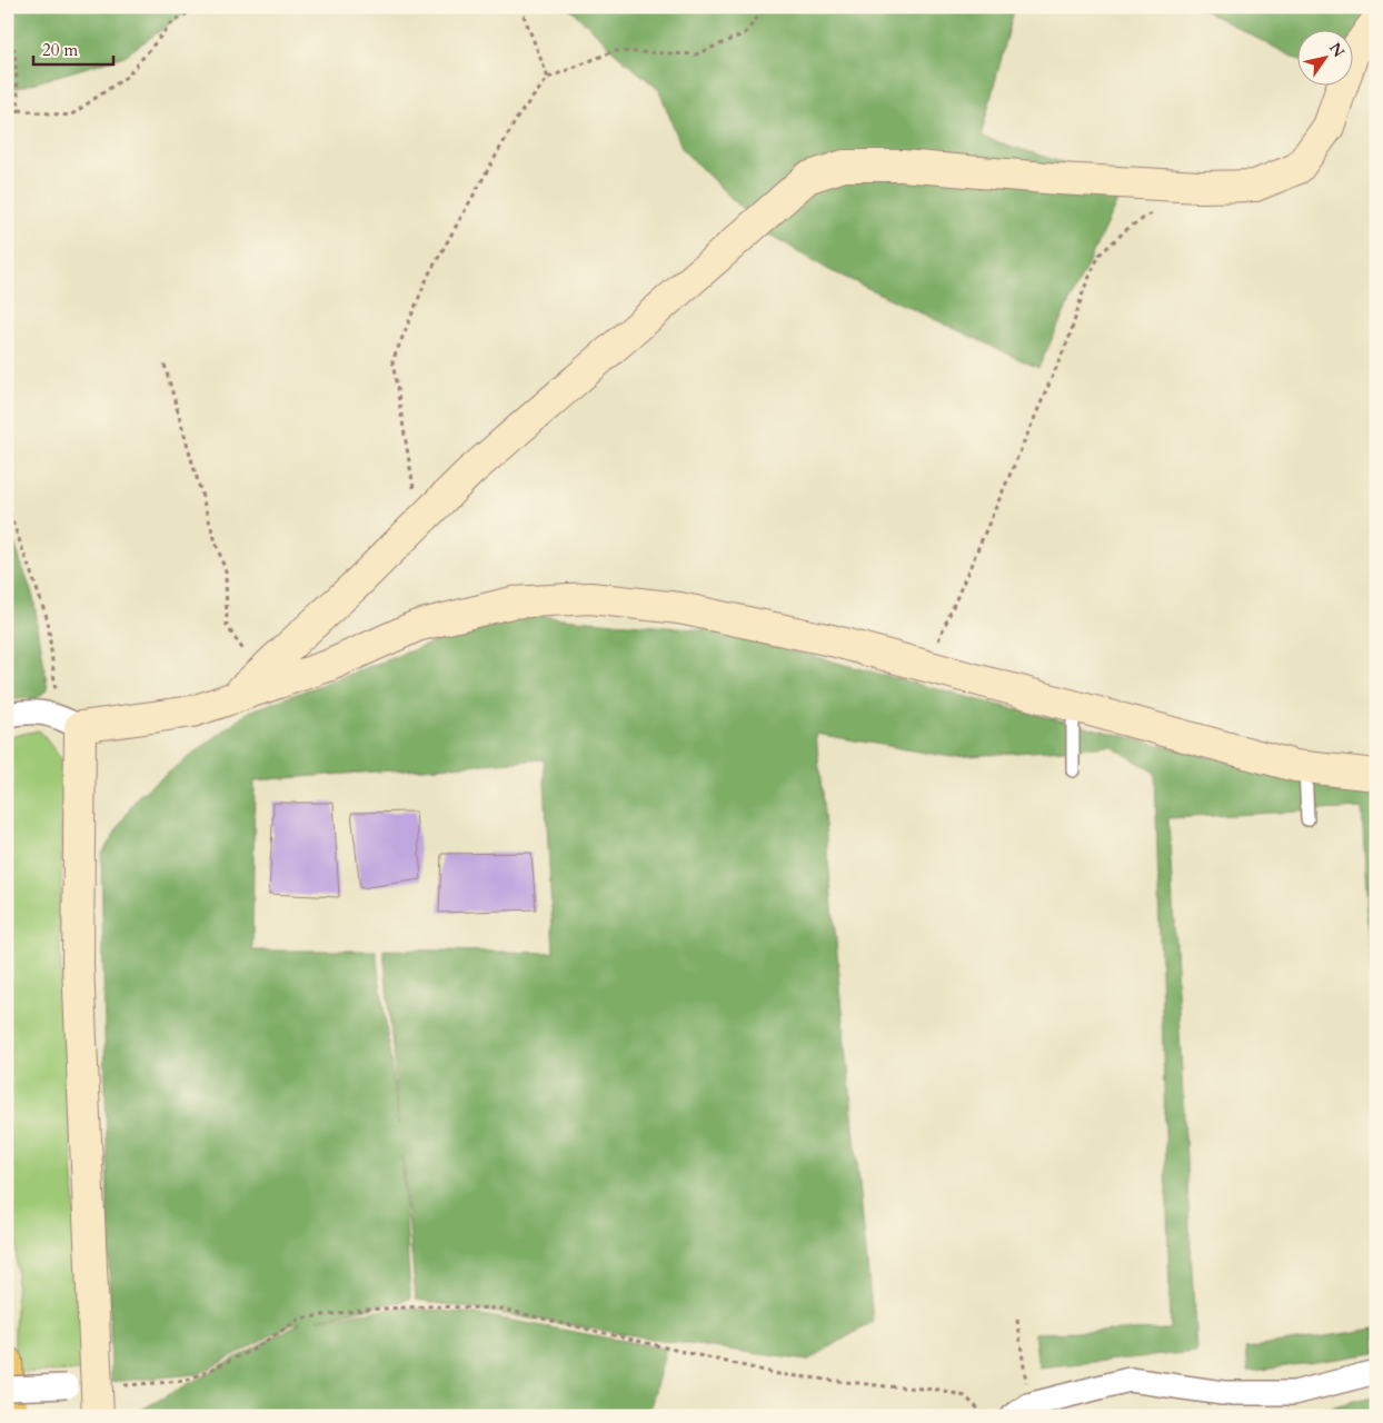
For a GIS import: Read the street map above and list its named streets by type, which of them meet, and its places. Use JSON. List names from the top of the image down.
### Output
{
  "scale_bar": "20 m",
  "north": "top right"
}
